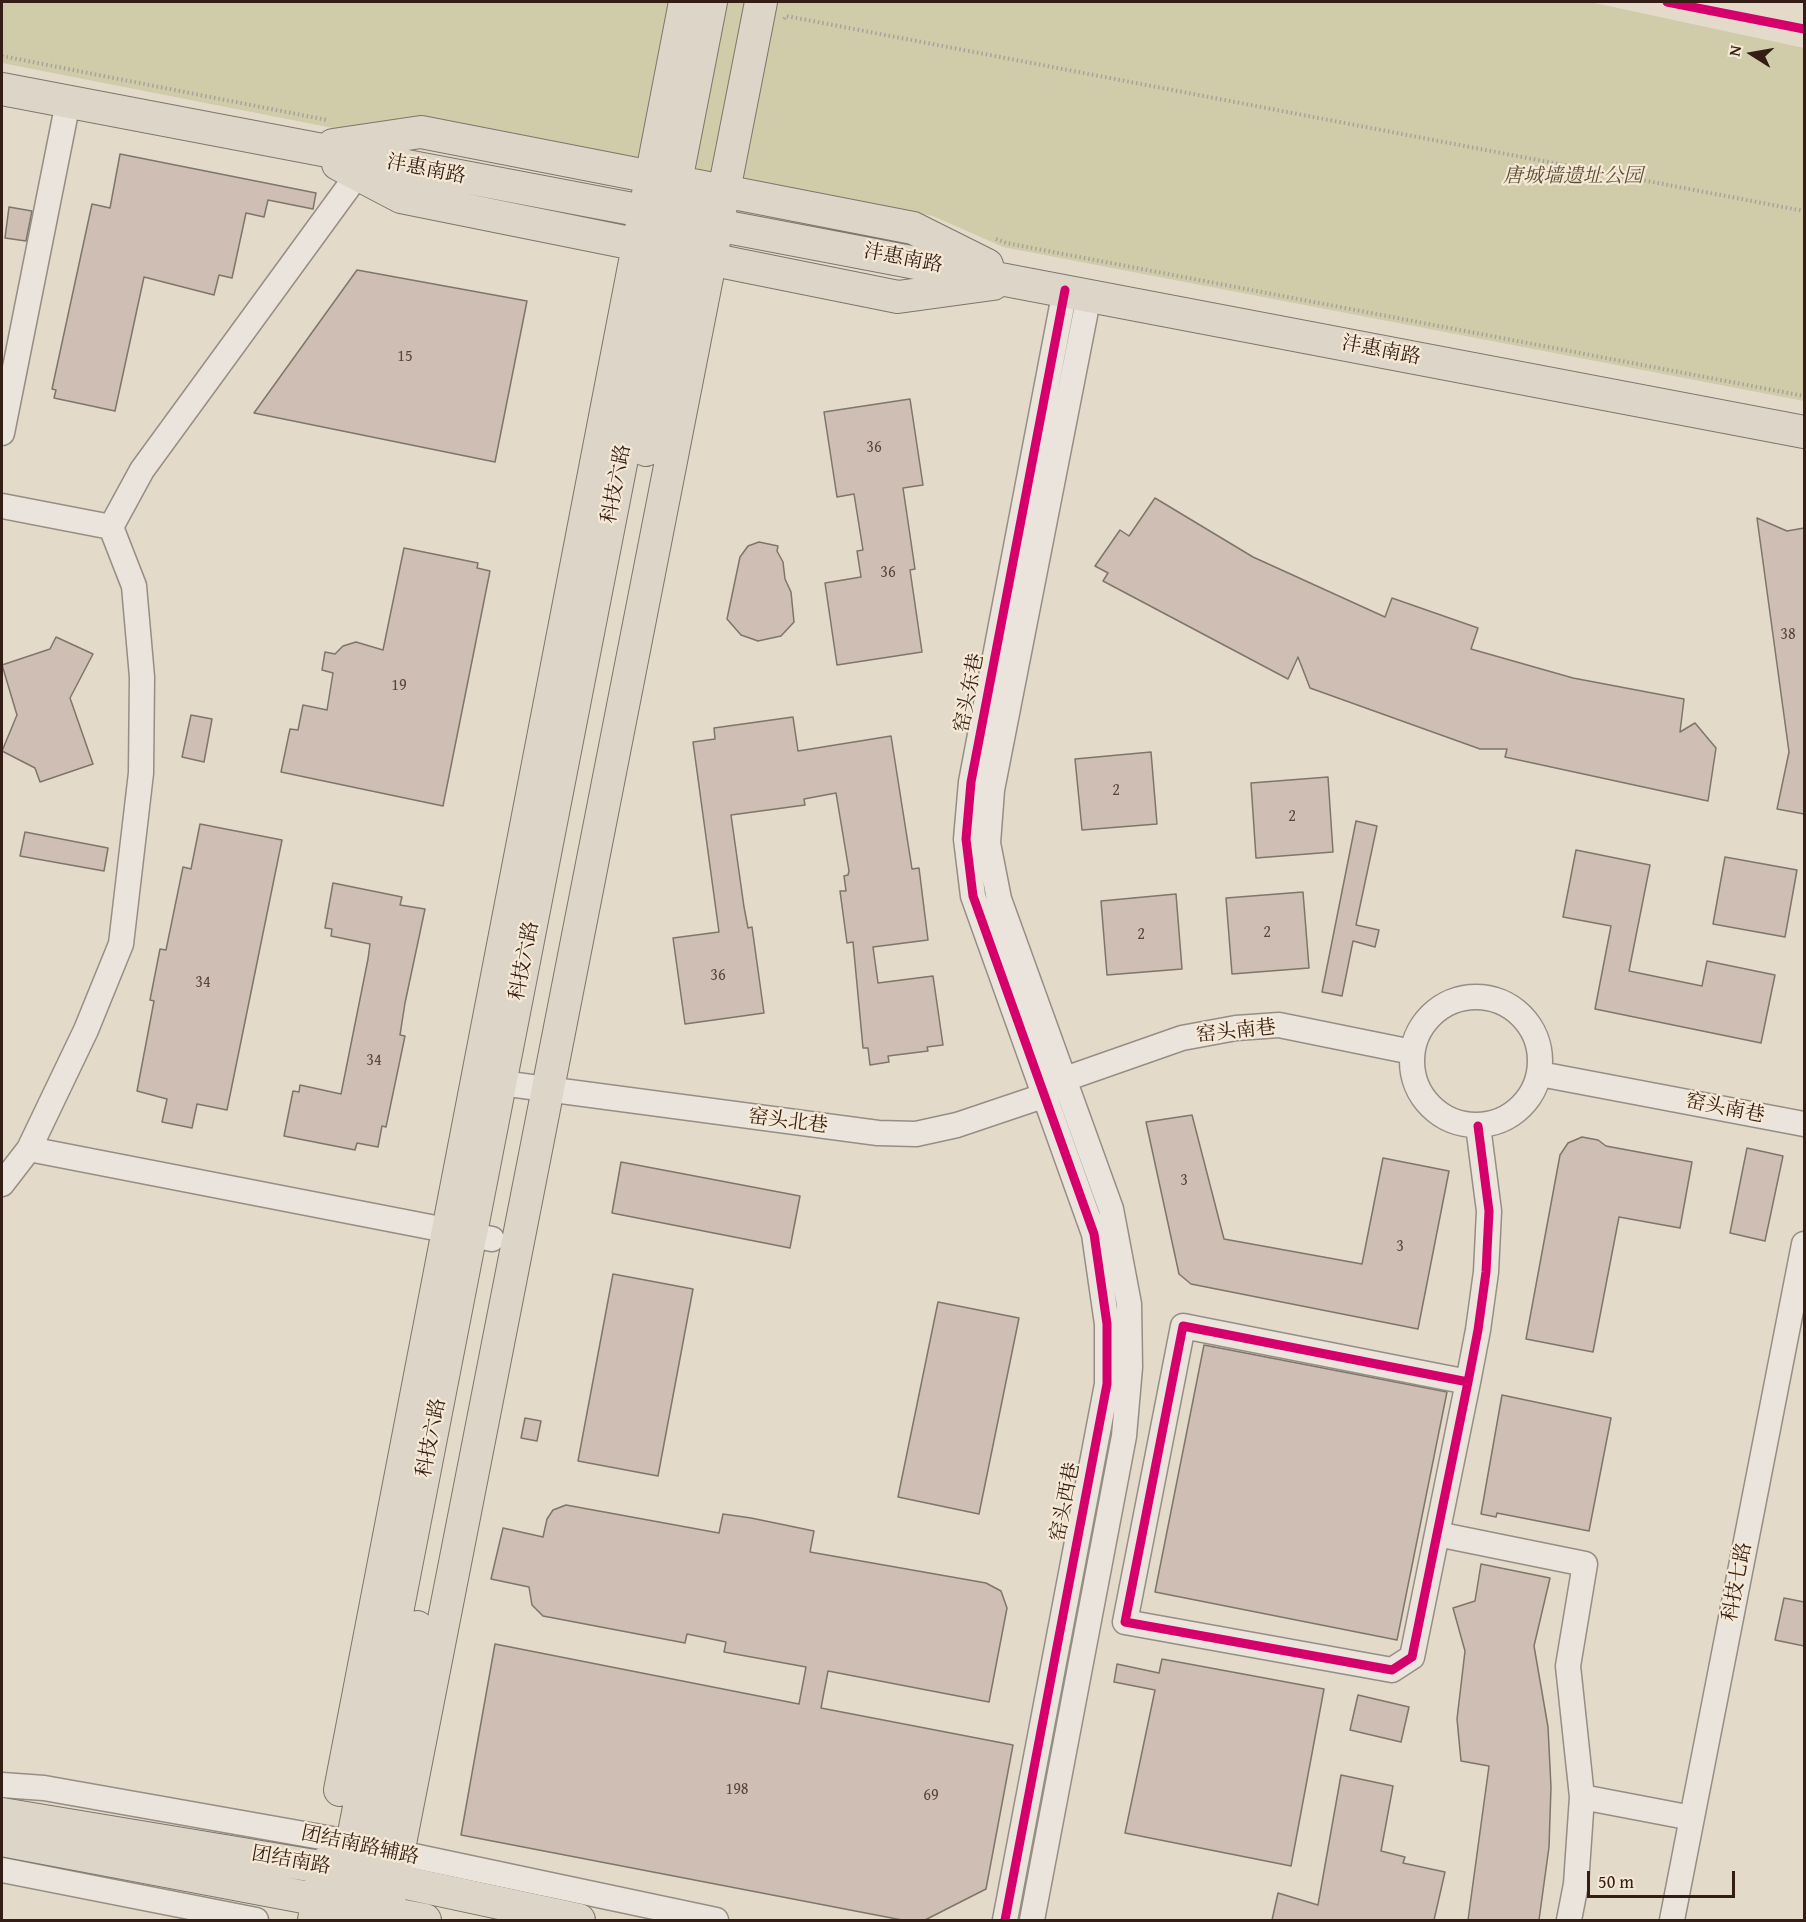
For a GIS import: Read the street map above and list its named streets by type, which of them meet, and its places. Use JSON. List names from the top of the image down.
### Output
{
  "streets": {
    "main road": ["沣惠南路", "科技六路", "团结南路"],
    "street": [
      "窑头东巷",
      "窑头南巷",
      "窑头北巷",
      "窑头西巷",
      "科技七路",
      "团结南路辅路"
    ]
  },
  "crossings": [
    ["沣惠南路", "科技六路"],
    ["沣惠南路", "窑头东巷"],
    ["科技六路", "窑头北巷"],
    ["科技六路", "团结南路辅路"],
    ["科技六路", "团结南路"],
    ["窑头东巷", "窑头南巷"],
    ["窑头东巷", "窑头北巷"],
    ["窑头东巷", "窑头西巷"],
    ["窑头南巷", "窑头北巷"],
    ["窑头北巷", "窑头西巷"],
    ["团结南路辅路", "团结南路"]
  ],
  "parks": ["唐城墙遗址公园"],
  "house_numbers": [
    "15",
    "36",
    "36",
    "38",
    "19",
    "2",
    "2",
    "2",
    "2",
    "36",
    "34",
    "34",
    "3",
    "3",
    "198",
    "69"
  ],
  "scale_bar": "50 m",
  "north": "left"
}
